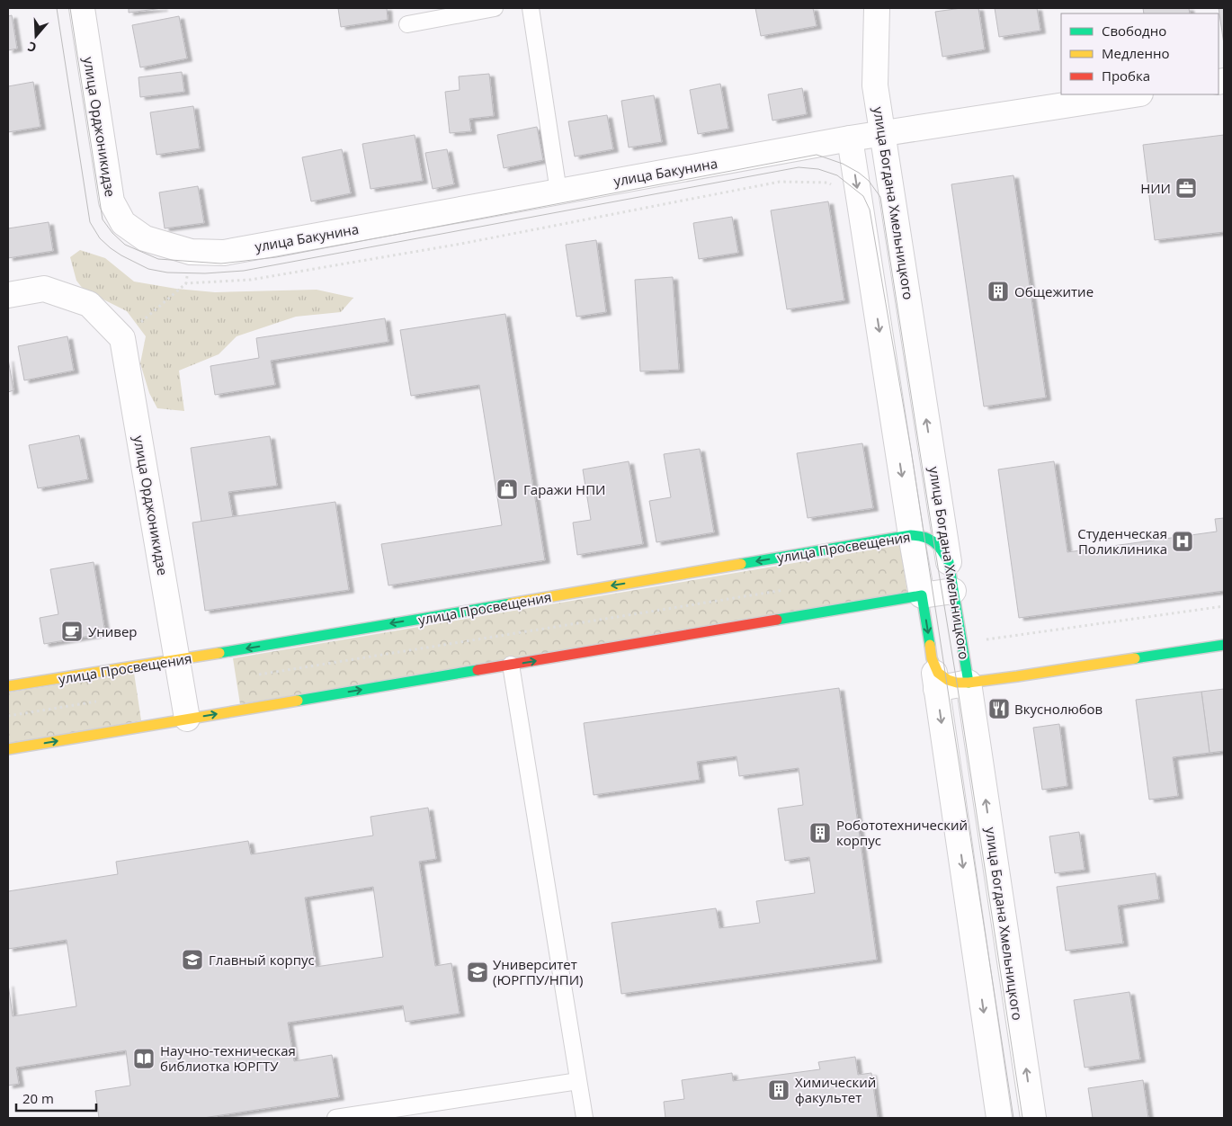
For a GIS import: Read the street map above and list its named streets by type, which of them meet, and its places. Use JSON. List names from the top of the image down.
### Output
{
  "streets": {
    "street": [
      "улица Орджоникидзе",
      "улица Бакунина",
      "улица Богдана Хмельницкого",
      "улица Просвещения"
    ]
  },
  "crossings": [
    ["улица Орджоникидзе", "улица Бакунина"],
    ["улица Орджоникидзе", "улица Просвещения"],
    ["улица Бакунина", "улица Богдана Хмельницкого"],
    ["улица Богдана Хмельницкого", "улица Просвещения"]
  ],
  "places": {
    "office": ["НИИ"],
    "building": ["Общежитие", "Робототехнический корпус", "Химический факультет"],
    "shop": ["Гаражи НПИ"],
    "hospital": ["Студенческая Поликлиника"],
    "cafe": ["Универ"],
    "restaurant": ["Вкуснолюбов"],
    "school or university": ["Главный корпус", "Университет (ЮРГПУ/НПИ)"],
    "library": ["Научно-техническая библиотка ЮРГТУ"]
  },
  "legend": ["Свободно", "Медленно", "Пробка"],
  "scale_bar": "20 m",
  "north": "bottom"
}
